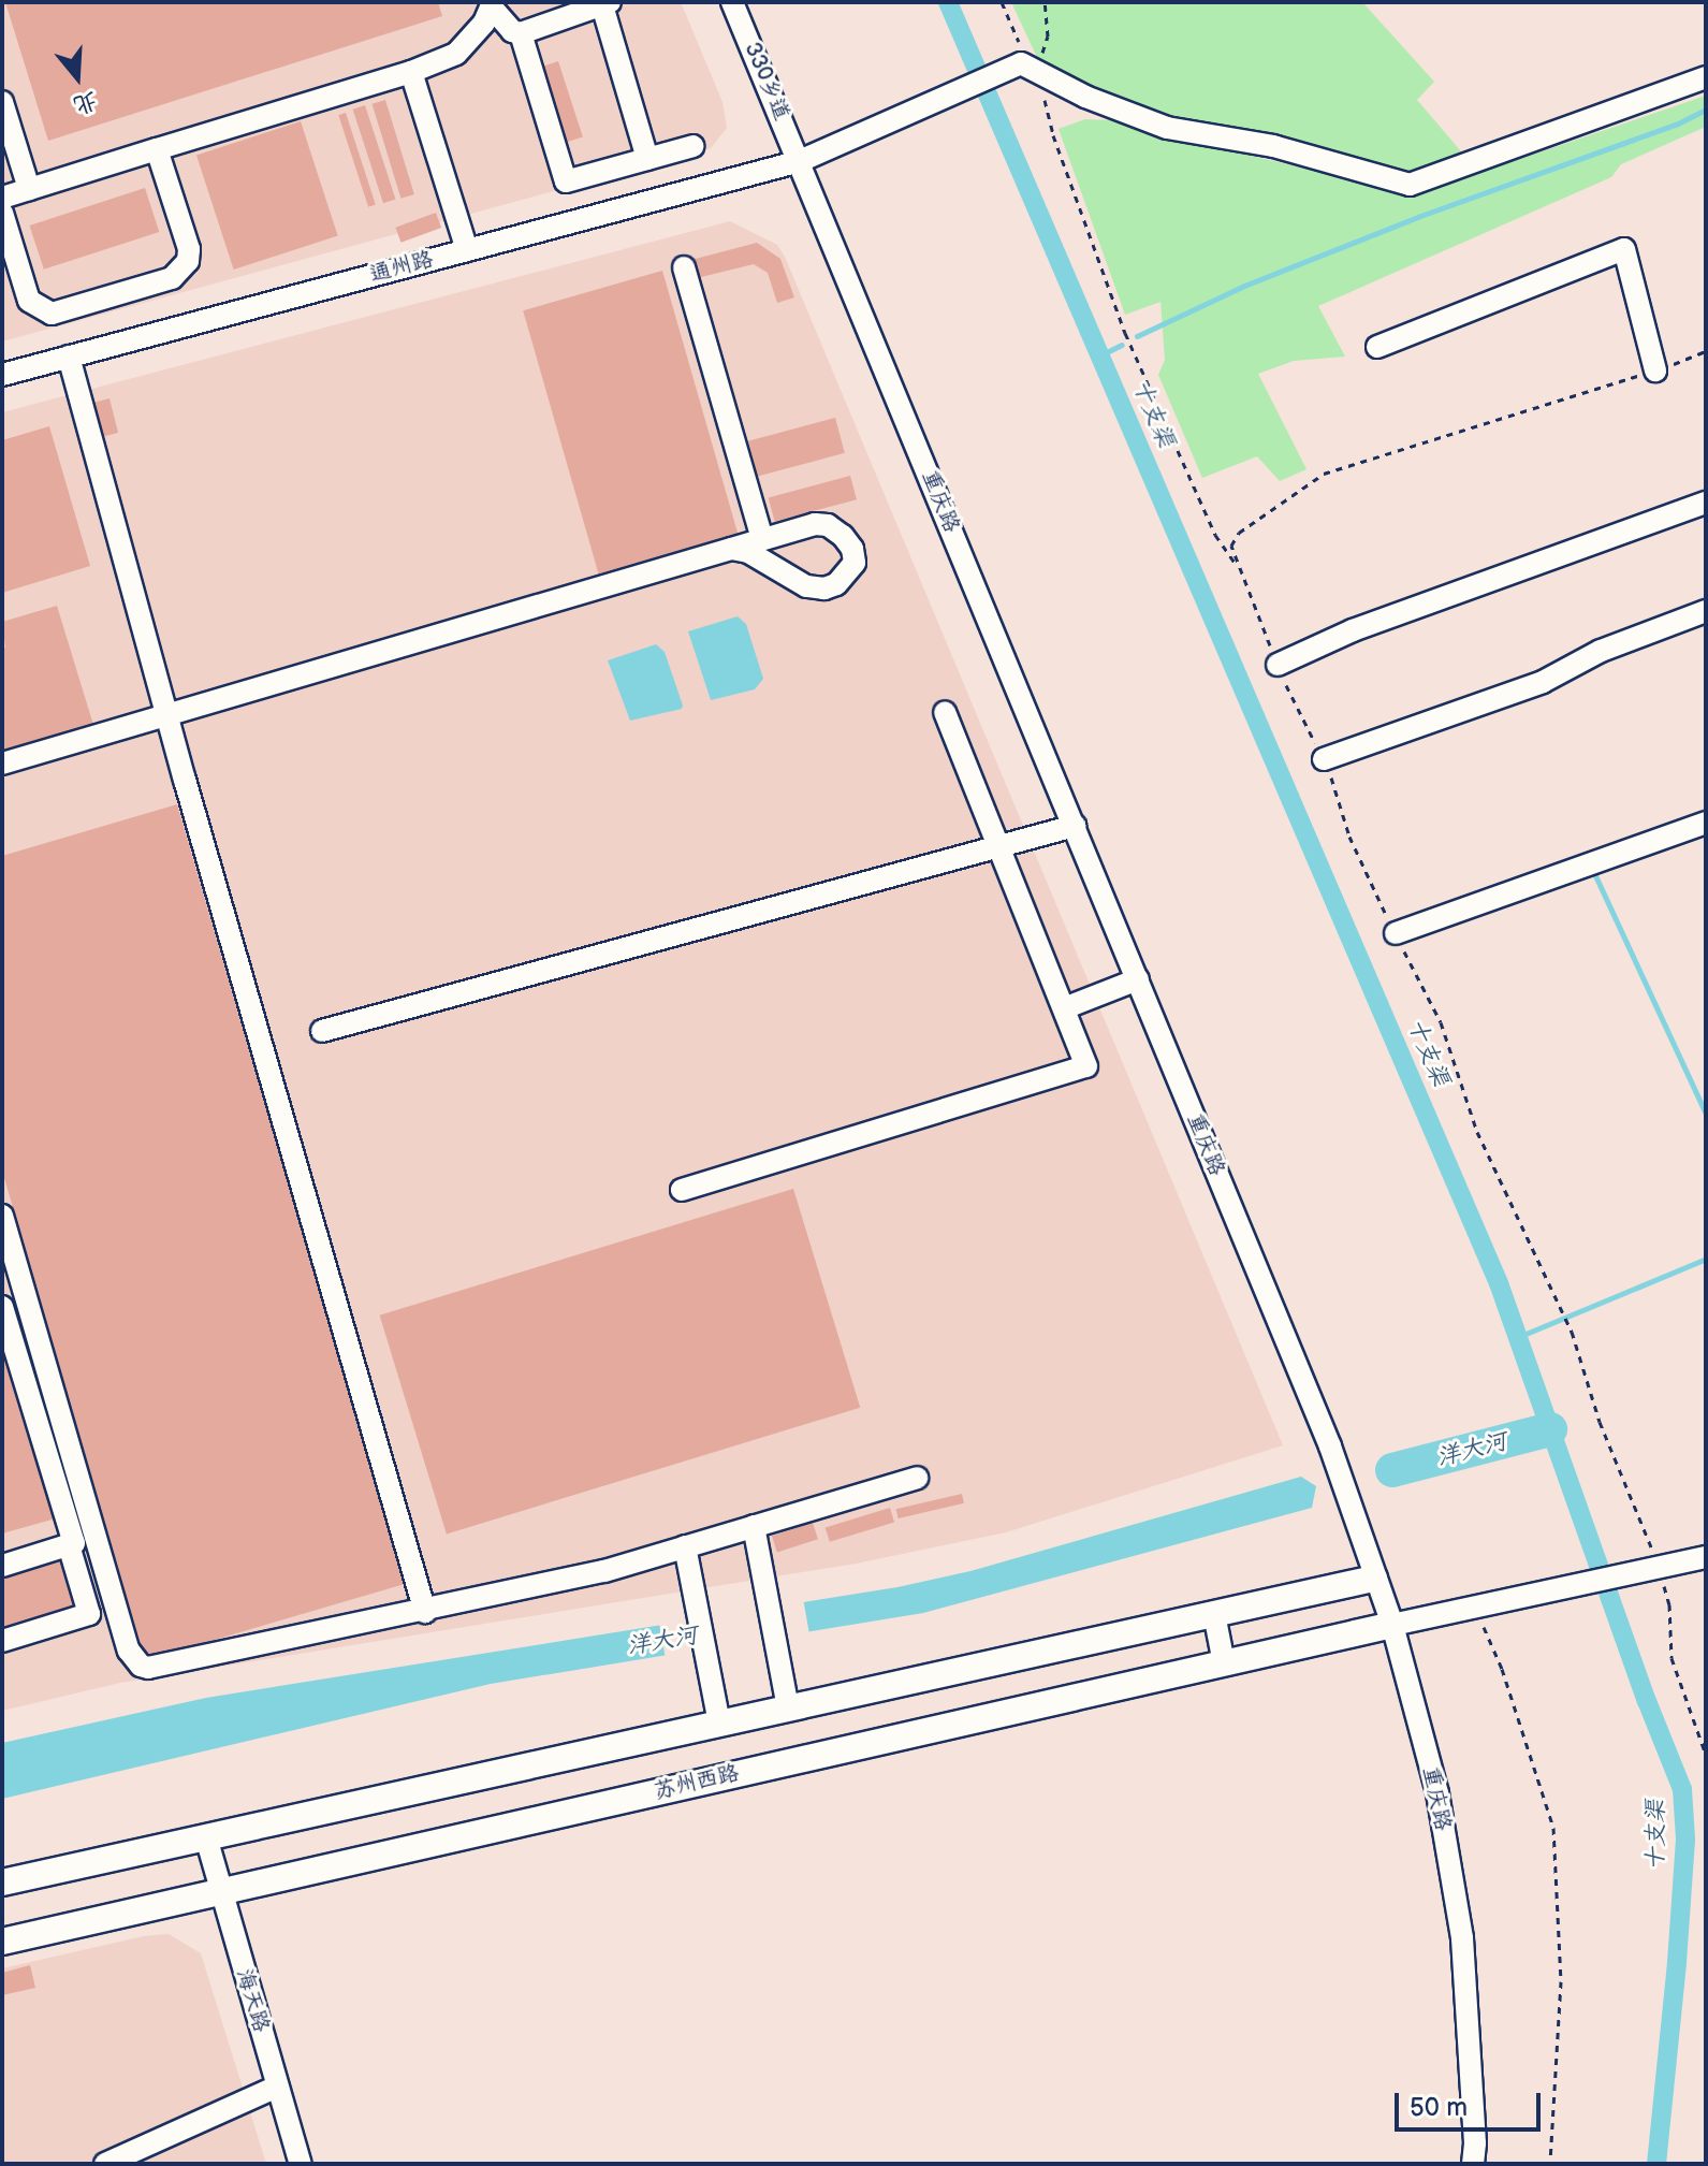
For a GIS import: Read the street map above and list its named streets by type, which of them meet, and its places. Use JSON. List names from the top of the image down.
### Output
{
  "streets": {
    "main road": ["苏州西路"],
    "street": [
      "330乡道",
      "通州路",
      "重庆路",
      "海天路"
    ]
  },
  "crossings": [
    ["330乡道", "通州路"],
    ["330乡道", "重庆路"],
    ["通州路", "重庆路"],
    ["重庆路", "苏州西路"],
    ["苏州西路", "海天路"]
  ],
  "water": ["十支渠", "洋大河"],
  "scale_bar": "50 m",
  "north": "bottom"
}
